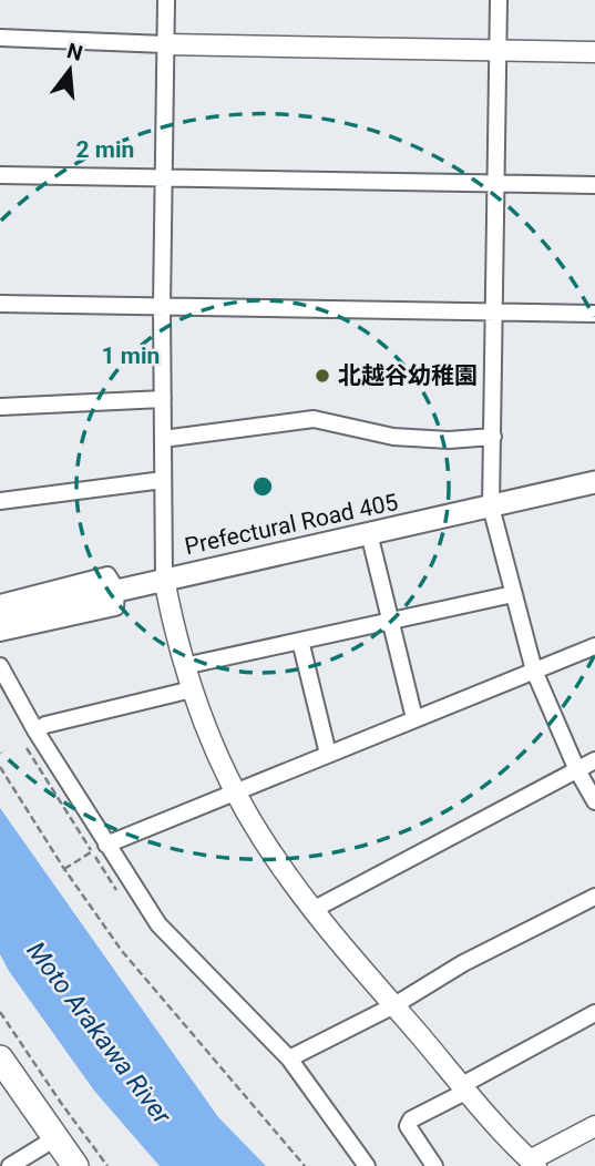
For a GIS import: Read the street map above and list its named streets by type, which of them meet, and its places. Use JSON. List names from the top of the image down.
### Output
{
  "streets": {
    "main road": ["Prefectural Road 405"]
  },
  "water": ["Moto Arakawa River"],
  "places": ["北越谷幼稚園"],
  "north": "top",
  "rings": ["2 min", "1 min"]
}
